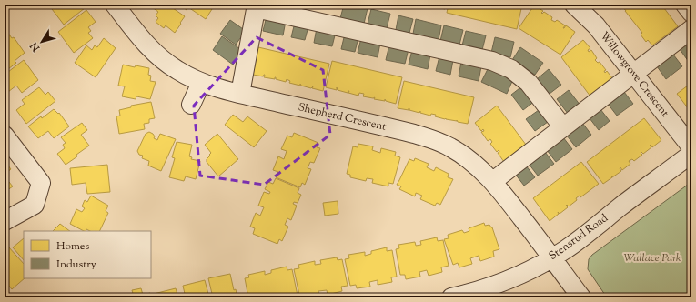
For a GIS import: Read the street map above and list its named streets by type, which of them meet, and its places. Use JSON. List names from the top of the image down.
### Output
{
  "streets": {
    "street": ["Willowgrove Crescent", "Shepherd Crescent", "Stensrud Road"]
  },
  "crossings": [
    ["Shepherd Crescent", "Stensrud Road"]
  ],
  "parks": ["Wallace Park"],
  "legend": ["Homes", "Industry"],
  "north": "bottom left"
}
